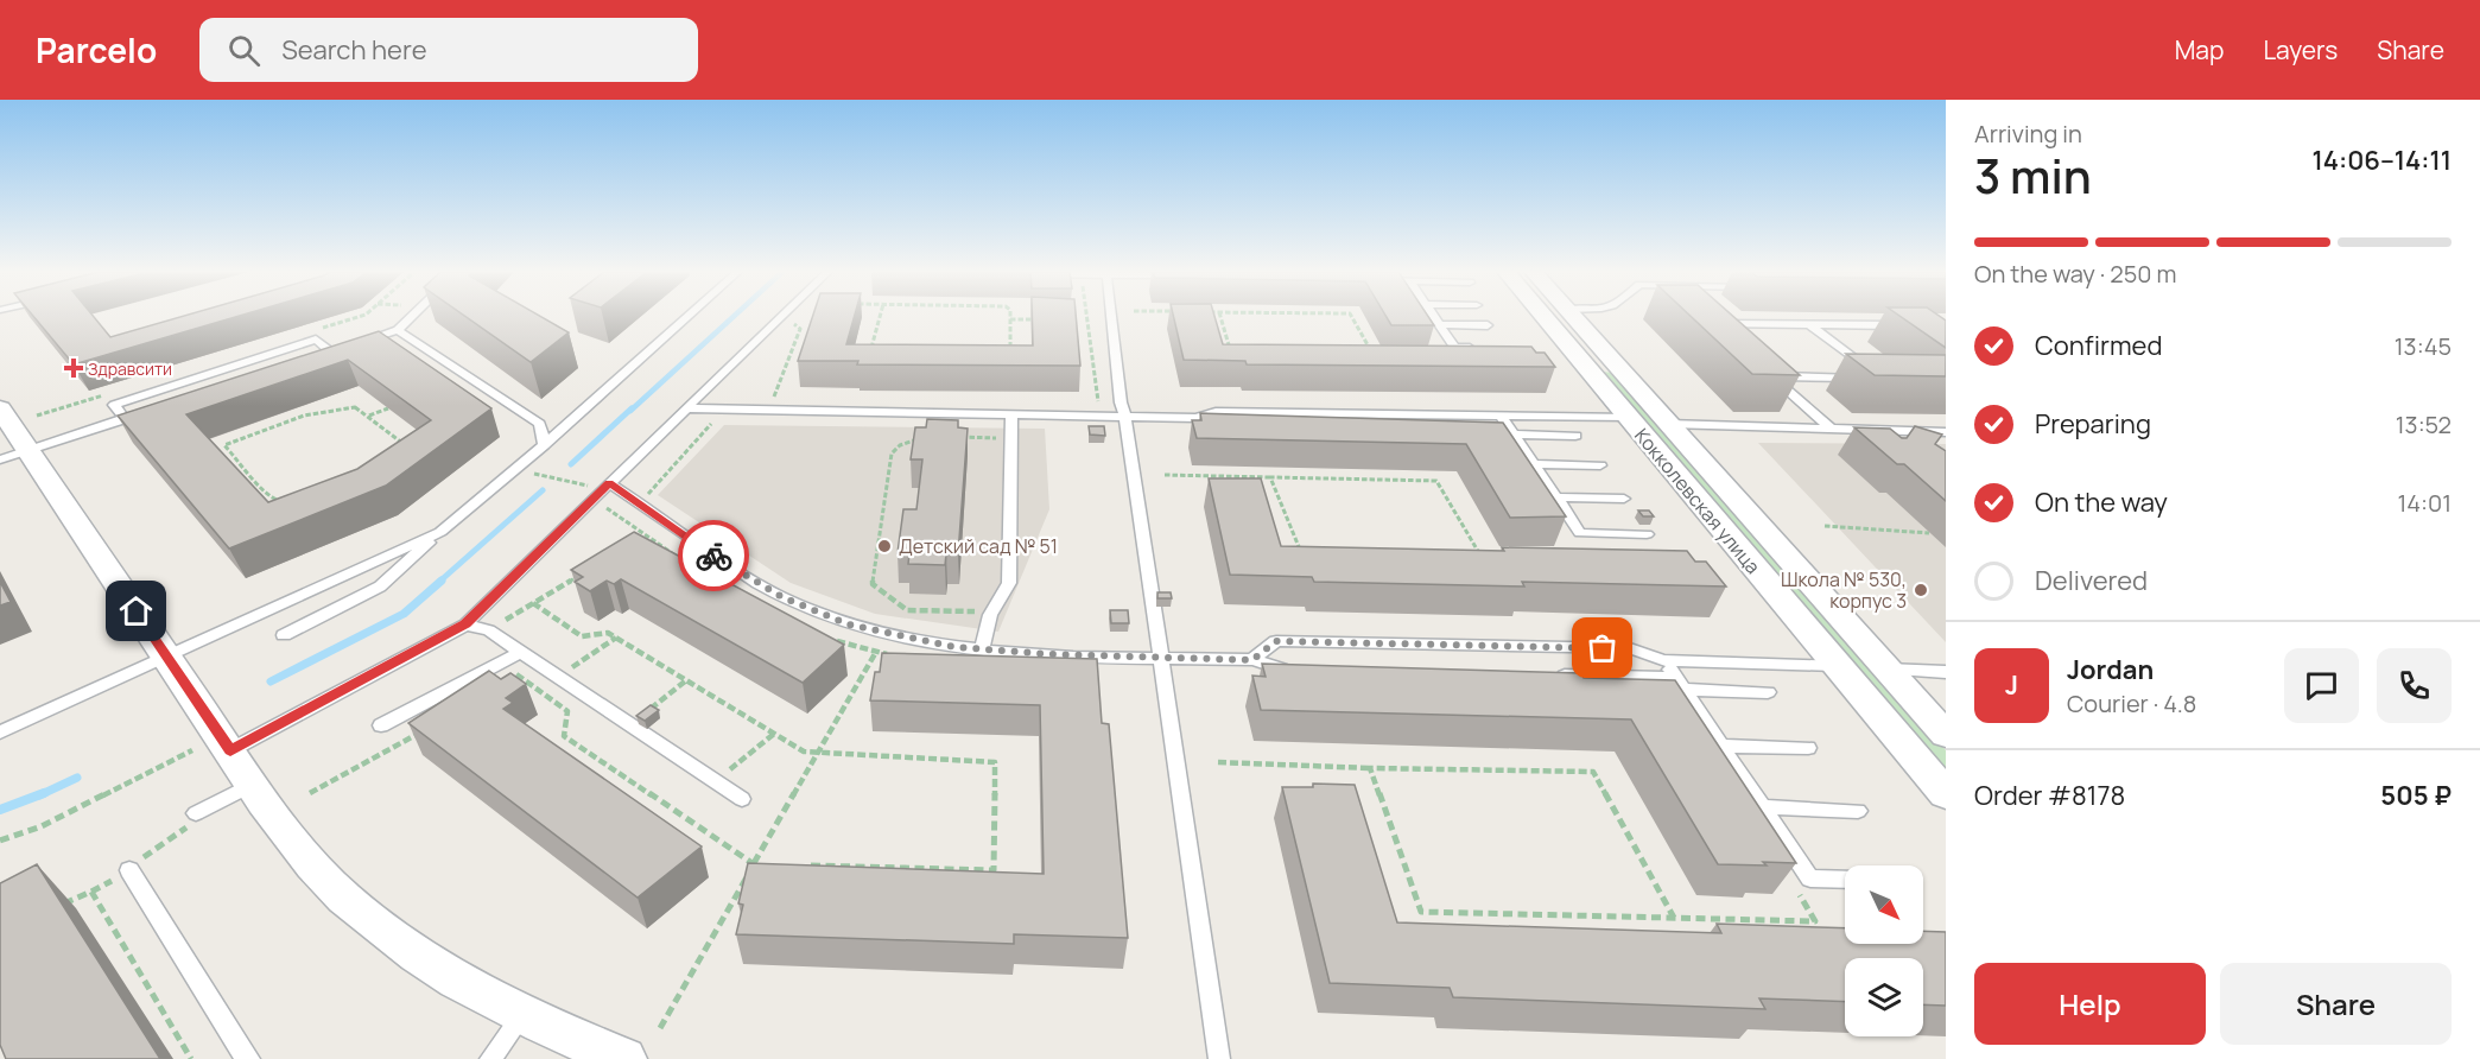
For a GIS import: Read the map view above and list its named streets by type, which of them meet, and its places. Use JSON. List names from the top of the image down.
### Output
{
  "streets": {
    "street": ["Кокколевская улица"]
  },
  "places": {
    "health": ["Здравсити"],
    "other": ["Детский сад № 51", "Школа № 530, корпус 3"]
  },
  "north": "bottom right",
  "page": {
    "header": "Parcelo",
    "search": "Search here",
    "nav": ["Map", "Layers", "Share"],
    "heading": ["3 min", "Arriving in", "14:06–14:11"],
    "panel": [
      "Jordan",
      "Courier · 4.8",
      "Order #8178",
      "505 ₽"
    ],
    "bar": "On the way · 250 m",
    "list": [
      ["Confirmed", "13:45"],
      ["Preparing", "13:52"],
      ["On the way", "14:01"],
      "Delivered"
    ],
    "round": "J",
    "buttons": ["Help", "Share"]
  }
}
